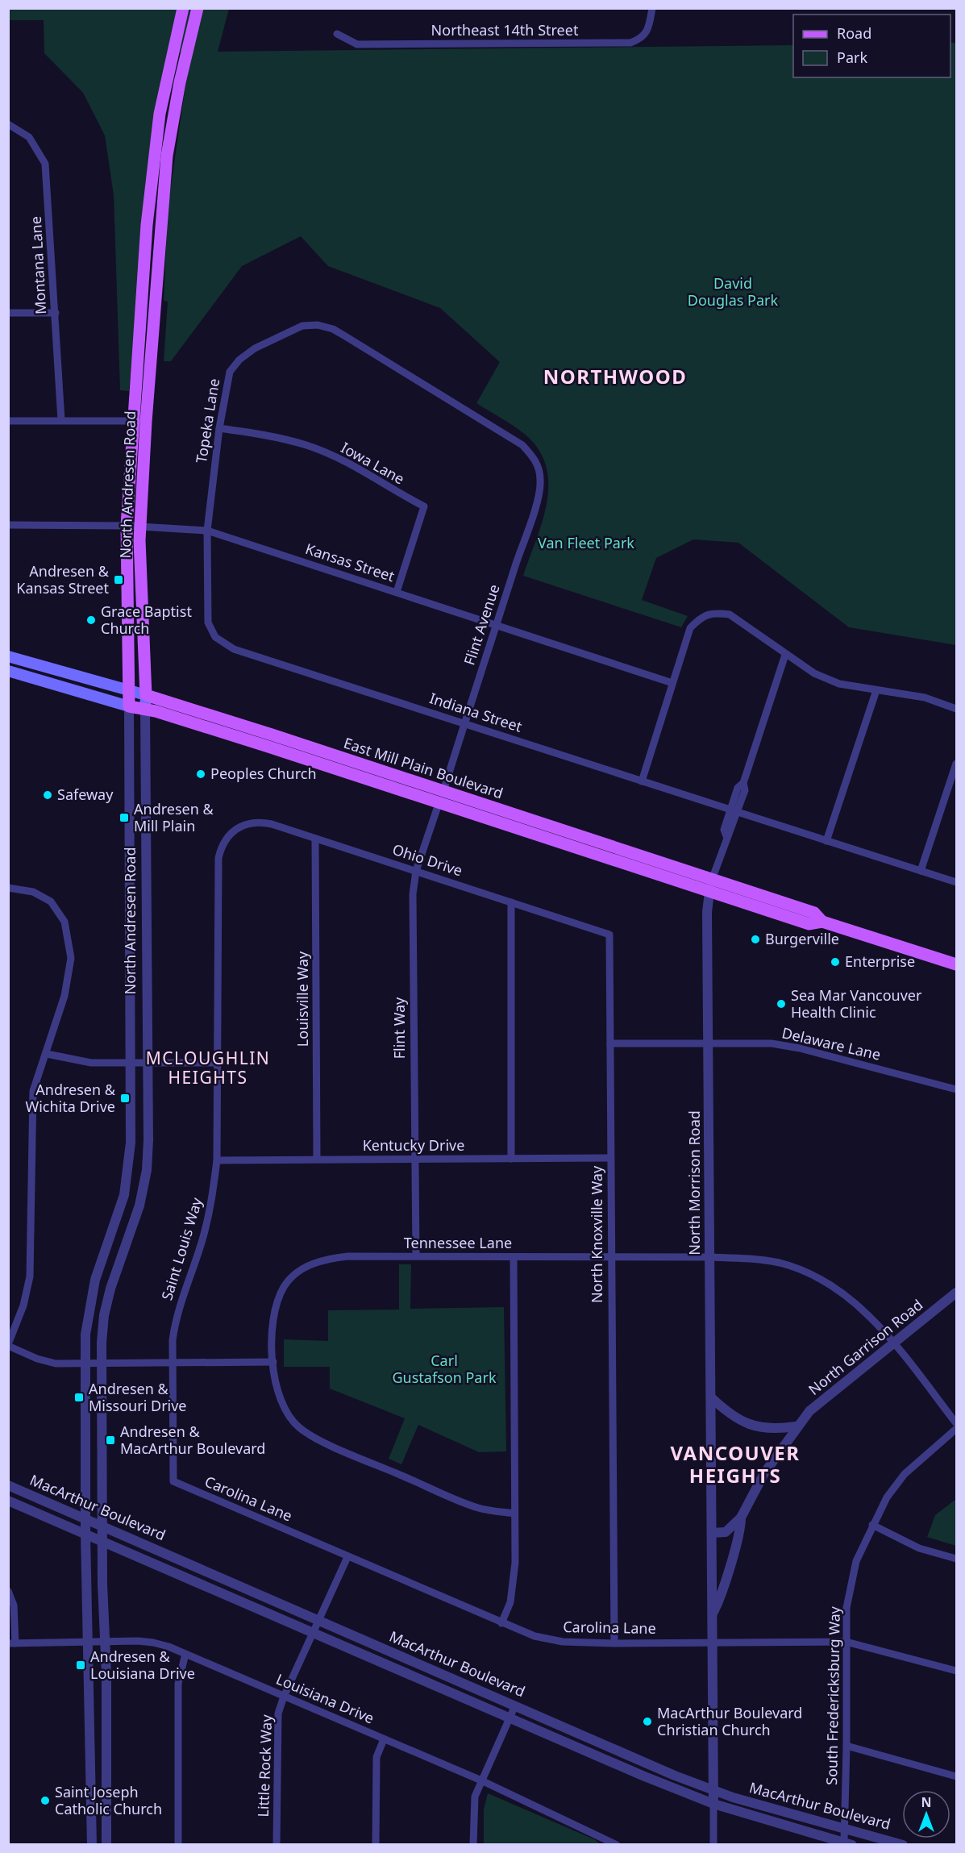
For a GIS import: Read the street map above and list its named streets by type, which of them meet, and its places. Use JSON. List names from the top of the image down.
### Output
{
  "streets": {
    "main road": ["North Andresen Road", "East Mill Plain Boulevard"],
    "street": [
      "Northeast 14th Street",
      "Montana Lane",
      "Topeka Lane",
      "Iowa Lane",
      "Kansas Street",
      "Flint Avenue",
      "Indiana Street",
      "Ohio Drive",
      "Louisville Way",
      "Flint Way",
      "Delaware Lane",
      "Kentucky Drive",
      "North Morrison Road",
      "North Knoxville Way",
      "Tennessee Lane",
      "Saint Louis Way",
      "North Garrison Road",
      "Carolina Lane",
      "MacArthur Boulevard",
      "South Fredericksburg Way",
      "Louisiana Drive",
      "Little Rock Way"
    ]
  },
  "crossings": [
    ["Topeka Lane", "Iowa Lane"],
    ["Topeka Lane", "Kansas Street"],
    ["Topeka Lane", "Flint Avenue"],
    ["Topeka Lane", "Indiana Street"],
    ["Iowa Lane", "Kansas Street"],
    ["North Andresen Road", "Kansas Street"],
    ["North Andresen Road", "East Mill Plain Boulevard"],
    ["North Andresen Road", "MacArthur Boulevard"],
    ["North Andresen Road", "Louisiana Drive"],
    ["Kansas Street", "Flint Avenue"],
    ["Flint Avenue", "Indiana Street"],
    ["Flint Avenue", "East Mill Plain Boulevard"],
    ["Indiana Street", "North Morrison Road"],
    ["East Mill Plain Boulevard", "Flint Way"],
    ["East Mill Plain Boulevard", "North Morrison Road"],
    ["Ohio Drive", "Louisville Way"],
    ["Ohio Drive", "Flint Way"],
    ["Ohio Drive", "North Knoxville Way"],
    ["Ohio Drive", "Saint Louis Way"],
    ["Louisville Way", "Kentucky Drive"],
    ["Flint Way", "Kentucky Drive"],
    ["Flint Way", "Tennessee Lane"],
    ["Delaware Lane", "North Morrison Road"],
    ["Delaware Lane", "North Knoxville Way"],
    ["Kentucky Drive", "North Knoxville Way"],
    ["Kentucky Drive", "Saint Louis Way"],
    ["North Morrison Road", "Tennessee Lane"],
    ["North Morrison Road", "Carolina Lane"],
    ["North Morrison Road", "MacArthur Boulevard"],
    ["North Knoxville Way", "Tennessee Lane"],
    ["North Knoxville Way", "Carolina Lane"],
    ["Tennessee Lane", "North Garrison Road"],
    ["Saint Louis Way", "Carolina Lane"],
    ["Carolina Lane", "South Fredericksburg Way"],
    ["Carolina Lane", "Little Rock Way"],
    ["MacArthur Boulevard", "South Fredericksburg Way"],
    ["MacArthur Boulevard", "Little Rock Way"],
    ["Louisiana Drive", "Little Rock Way"]
  ],
  "districts": ["NORTHWOOD", "MCLOUGHLIN HEIGHTS", "VANCOUVER HEIGHTS"],
  "parks": ["David Douglas Park", "Van Fleet Park", "Carl Gustafson Park"],
  "places": {
    "transit": [
      "Andresen & Kansas Street",
      "Andresen & Mill Plain",
      "Andresen & Wichita Drive",
      "Andresen & Missouri Drive",
      "Andresen & MacArthur Boulevard",
      "Andresen & Louisiana Drive"
    ],
    "other": [
      "Grace Baptist Church",
      "Peoples Church",
      "Safeway",
      "Burgerville",
      "Enterprise",
      "Sea Mar Vancouver Health Clinic",
      "MacArthur Boulevard Christian Church",
      "Saint Joseph Catholic Church"
    ]
  },
  "legend": ["Road", "Park"],
  "north": "top"
}
